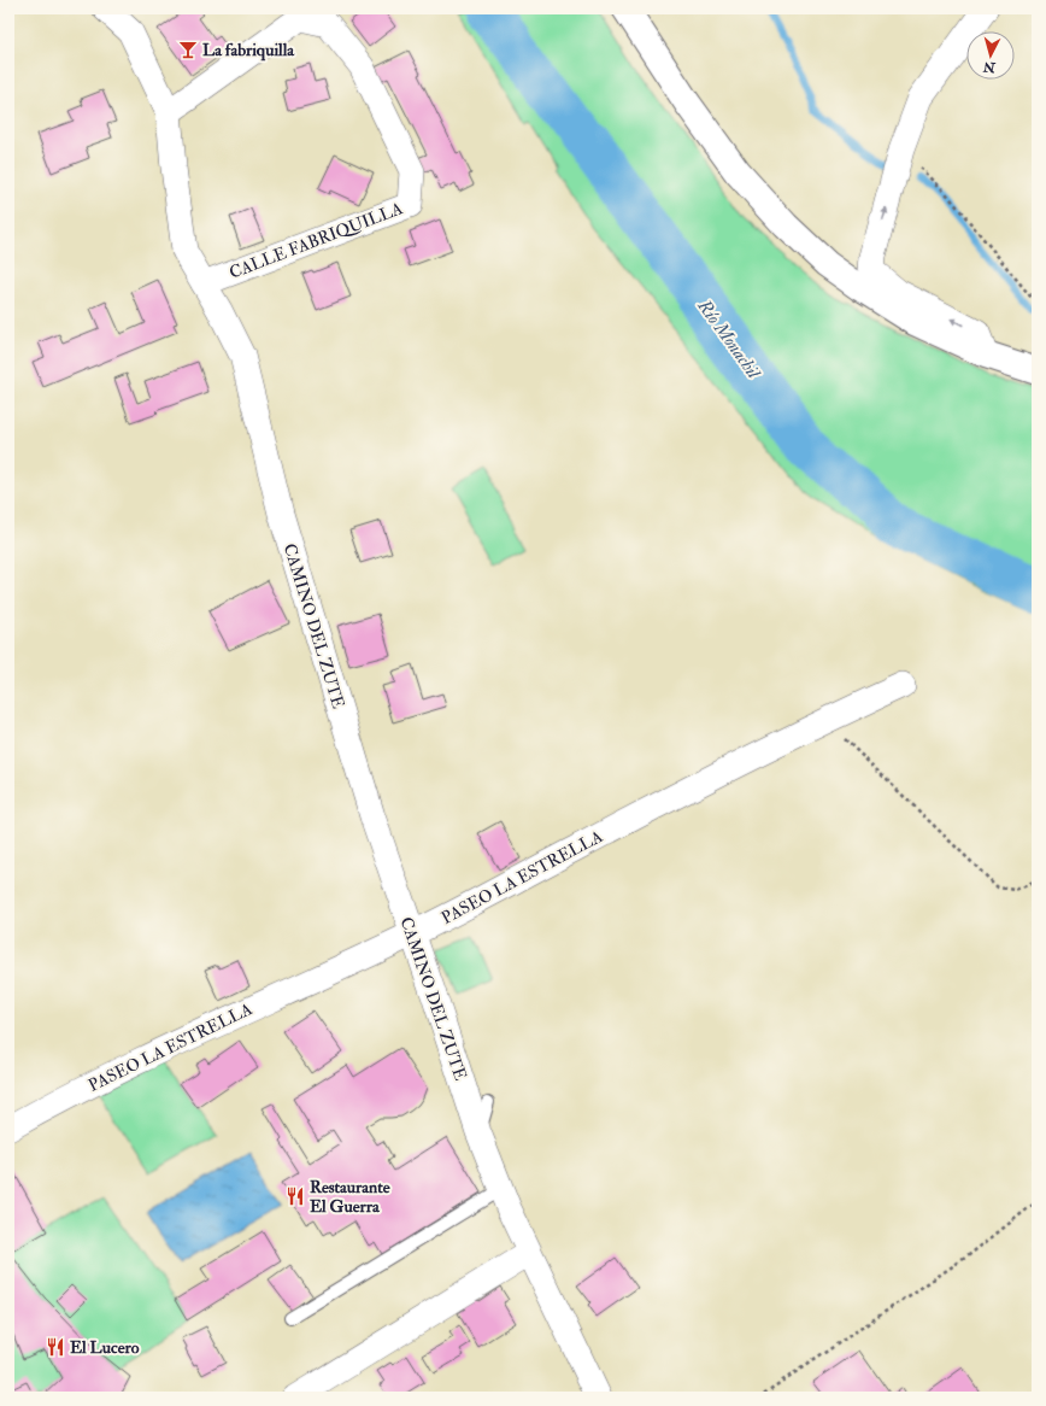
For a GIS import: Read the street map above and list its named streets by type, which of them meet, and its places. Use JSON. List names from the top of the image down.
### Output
{
  "streets": {
    "street": ["CALLE FABRIQUILLA", "CAMINO DEL ZUTE", "PASEO LA ESTRELLA"]
  },
  "crossings": [
    ["CALLE FABRIQUILLA", "CAMINO DEL ZUTE"],
    ["CAMINO DEL ZUTE", "PASEO LA ESTRELLA"]
  ],
  "water": ["Río Monachil"],
  "places": {
    "bar": ["La fabriquilla"],
    "restaurant": ["Restaurante El Guerra", "El Lucero"]
  },
  "north": "bottom"
}
